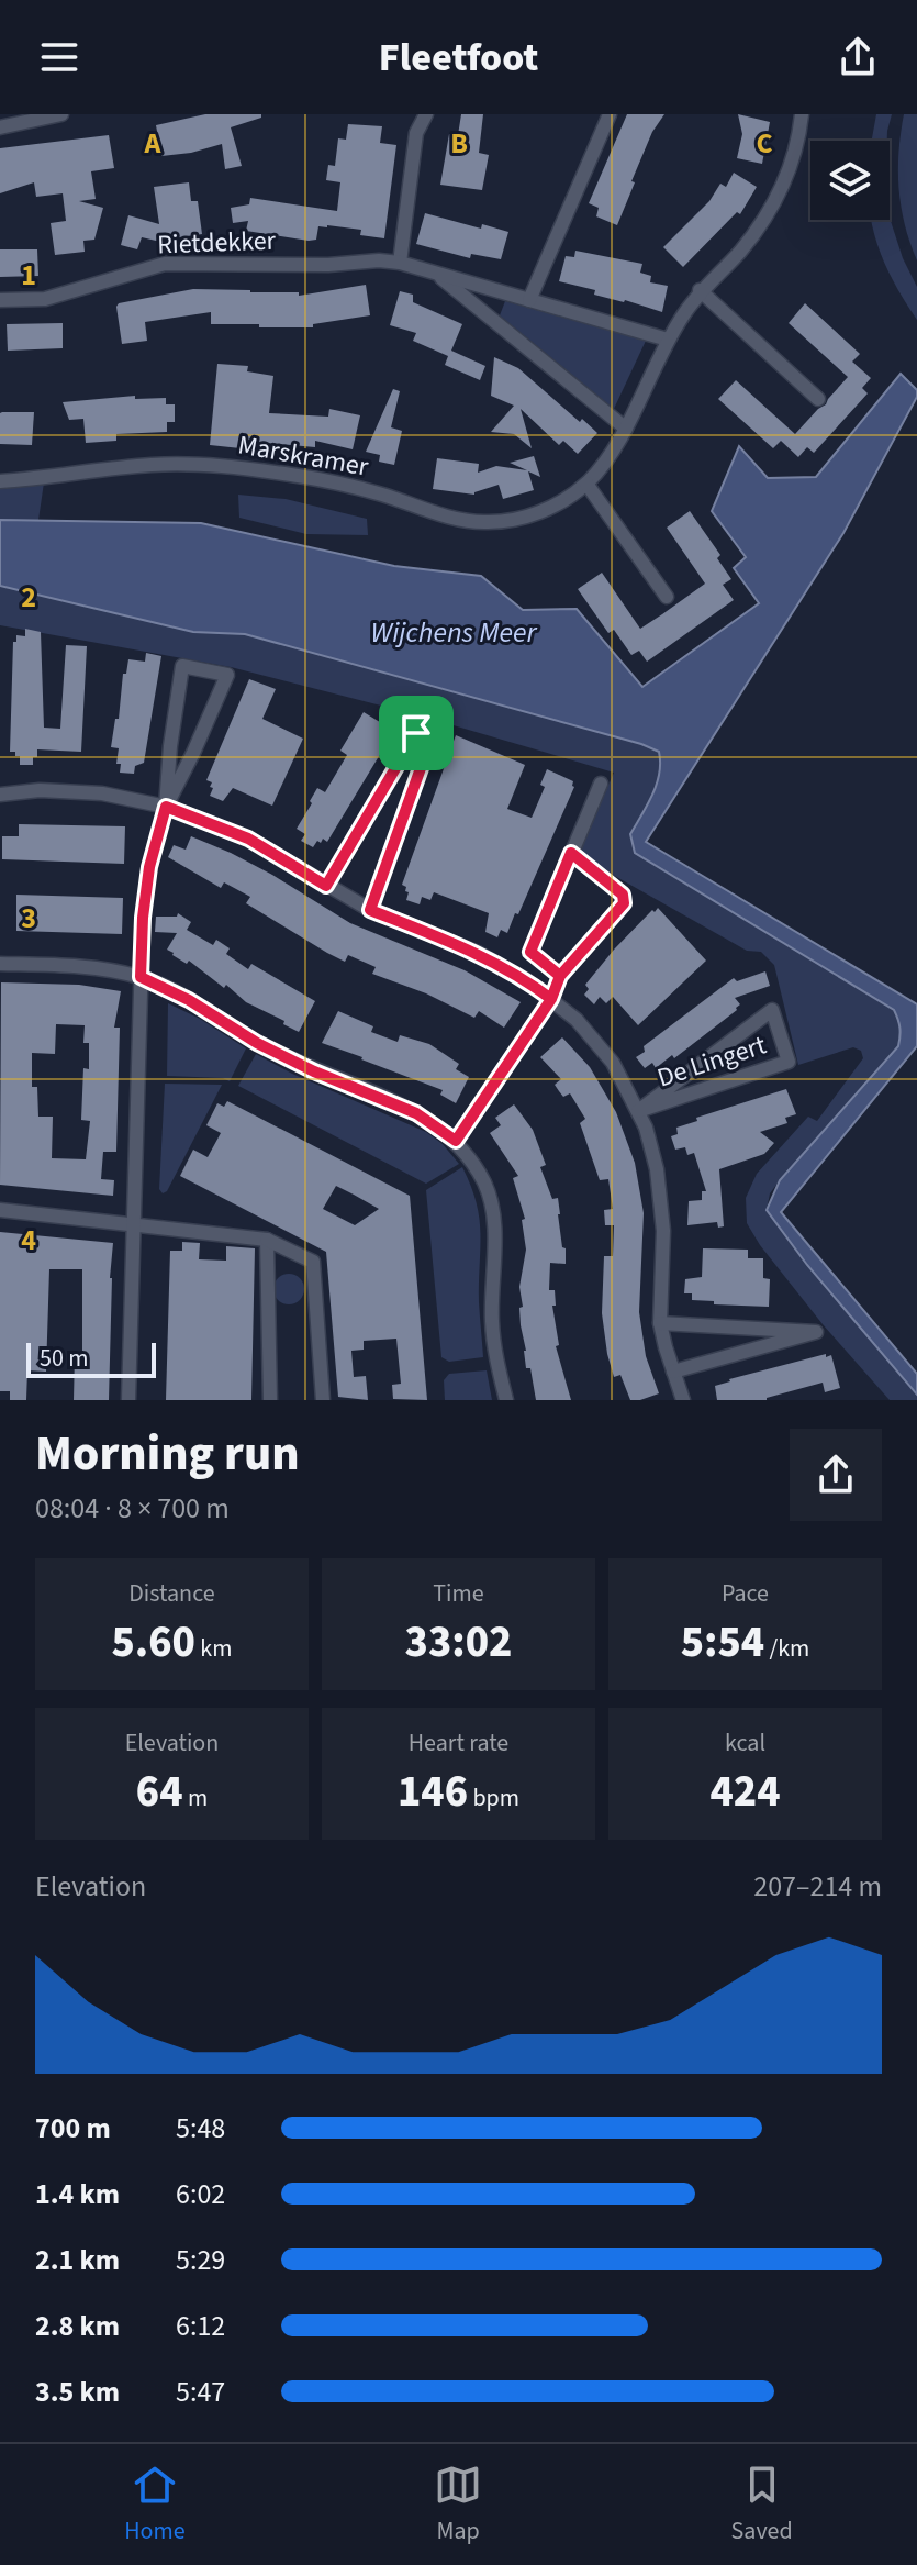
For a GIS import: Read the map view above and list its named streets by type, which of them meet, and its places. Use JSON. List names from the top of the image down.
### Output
{
  "streets": {
    "street": ["Rietdekker", "Marskramer", "De Lingert"]
  },
  "crossings": [
    ["Rietdekker", "Marskramer"]
  ],
  "water": ["Wijchens Meer"],
  "scale_bar": "50 m",
  "page": {
    "header": "Fleetfoot",
    "scale": "50 m",
    "heading": ["Morning run", "08:04 · 8 × 700 m"],
    "stats": [
      ["Distance", "5.60 km"],
      ["Time", "33:02"],
      ["Pace", "5:54 /km"],
      ["Elevation", "64 m"],
      ["Heart rate", "146 bpm"],
      ["kcal", "424"]
    ],
    "chart": ["Elevation", "207–214 m"],
    "list": [
      {
        "name": "700 m",
        "note": "5:48"
      },
      {
        "name": "1.4 km",
        "note": "6:02"
      },
      {
        "name": "2.1 km",
        "note": "5:29"
      },
      {
        "name": "2.8 km",
        "note": "6:12"
      },
      {
        "name": "3.5 km",
        "note": "5:47"
      }
    ],
    "tabs": ["Home", "Map", "Saved"]
  },
  "grid": {
    "columns": ["A", "B", "C"],
    "rows": [
      "1",
      "2",
      "3",
      "4"
    ]
  }
}
